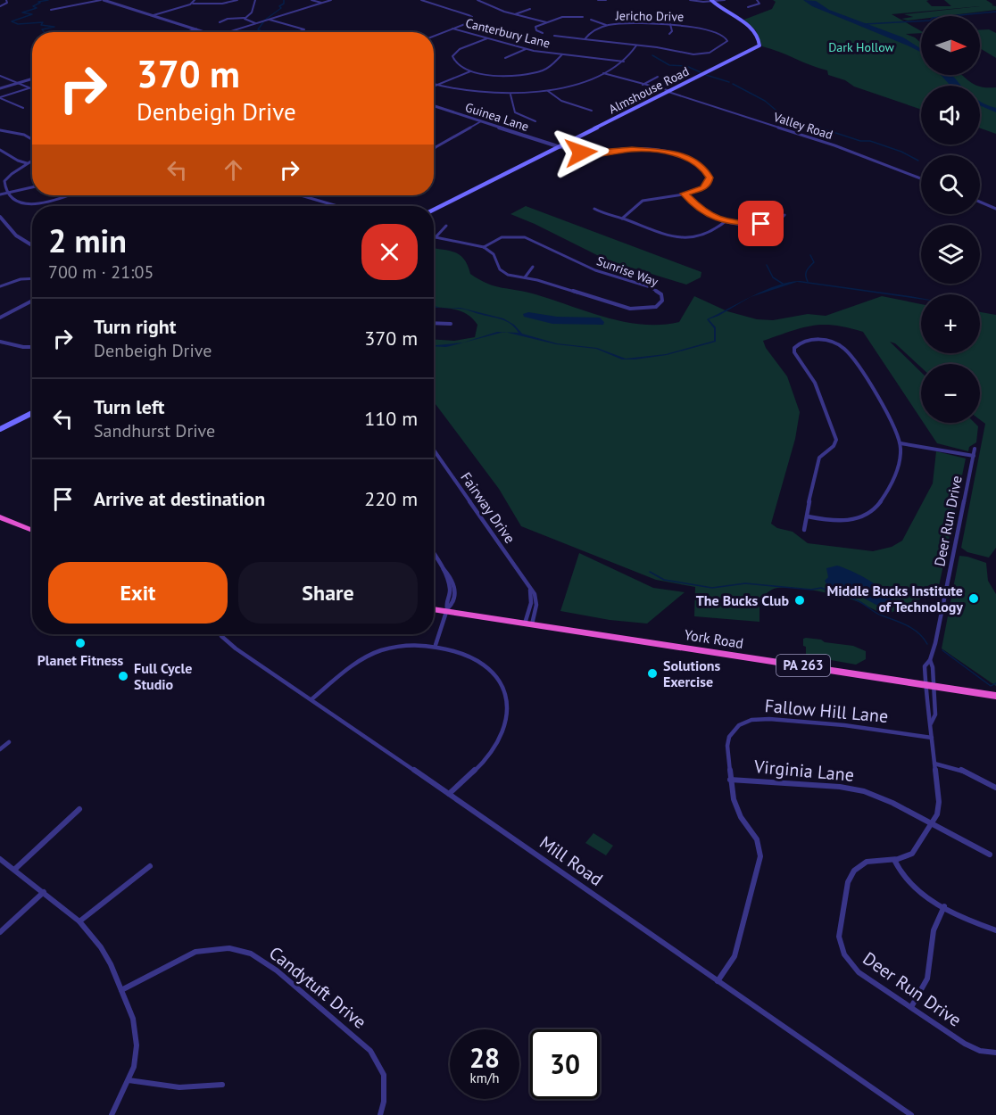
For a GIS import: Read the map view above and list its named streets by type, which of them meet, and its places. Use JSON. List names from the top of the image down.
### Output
{
  "streets": {
    "highway": ["York Road", "PA 263"],
    "main road": ["Almshouse Road"],
    "street": [
      "Jericho Drive",
      "Canterbury Lane",
      "Guinea Lane",
      "Valley Road",
      "Sunrise Way",
      "Fairway Drive",
      "Deer Run Drive",
      "Fallow Hill Lane",
      "Virginia Lane",
      "Mill Road",
      "Candytuft Drive"
    ]
  },
  "crossings": [
    ["Almshouse Road", "Guinea Lane"],
    ["Almshouse Road", "Valley Road"],
    ["Fairway Drive", "York Road"],
    ["Deer Run Drive", "York Road"],
    ["Deer Run Drive", "Fallow Hill Lane"],
    ["Deer Run Drive", "Virginia Lane"],
    ["Fallow Hill Lane", "Virginia Lane"],
    ["Fallow Hill Lane", "Mill Road"]
  ],
  "parks": ["Dark Hollow"],
  "places": [
    "Middle Bucks Institute of Technology",
    "The Bucks Club",
    "Planet Fitness",
    "Solutions Exercise",
    "Full Cycle Studio"
  ],
  "north": "right",
  "page": {
    "map_buttons": ["+", "−"],
    "turn": ["370 m", "Denbeigh Drive"],
    "heading": ["2 min", "700 m · 21:05"],
    "list": [
      {
        "name": "Turn right",
        "note": "Denbeigh Drive",
        "value": "370 m"
      },
      {
        "name": "Turn left",
        "note": "Sandhurst Drive",
        "value": "110 m"
      },
      {
        "name": "Arrive at destination",
        "value": "220 m"
      }
    ],
    "buttons": ["Exit", "Share"],
    "speed": "28 km/h",
    "limit": "30"
  }
}
